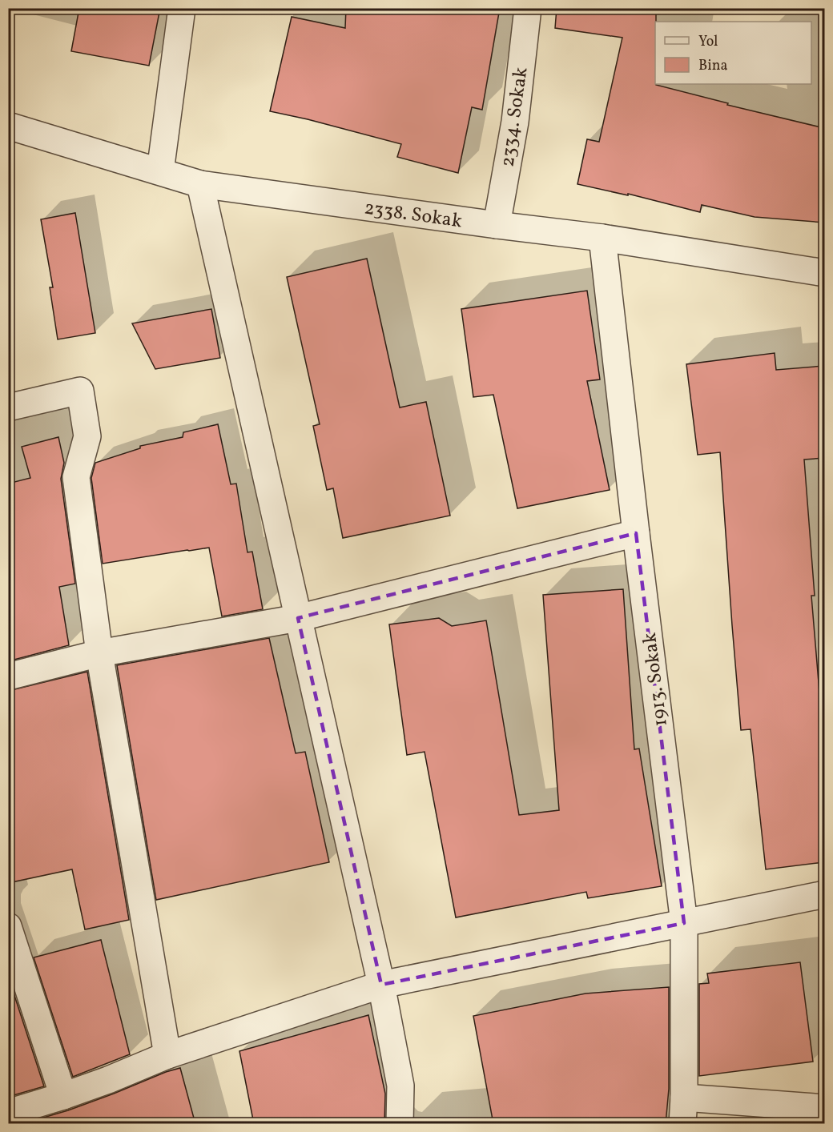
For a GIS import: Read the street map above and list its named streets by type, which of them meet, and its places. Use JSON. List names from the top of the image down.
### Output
{
  "streets": {
    "street": ["2334. Sokak", "2338. Sokak", "1913. Sokak"]
  },
  "crossings": [
    ["2334. Sokak", "2338. Sokak"],
    ["2338. Sokak", "1913. Sokak"]
  ],
  "legend": ["Yol", "Bina"]
}
